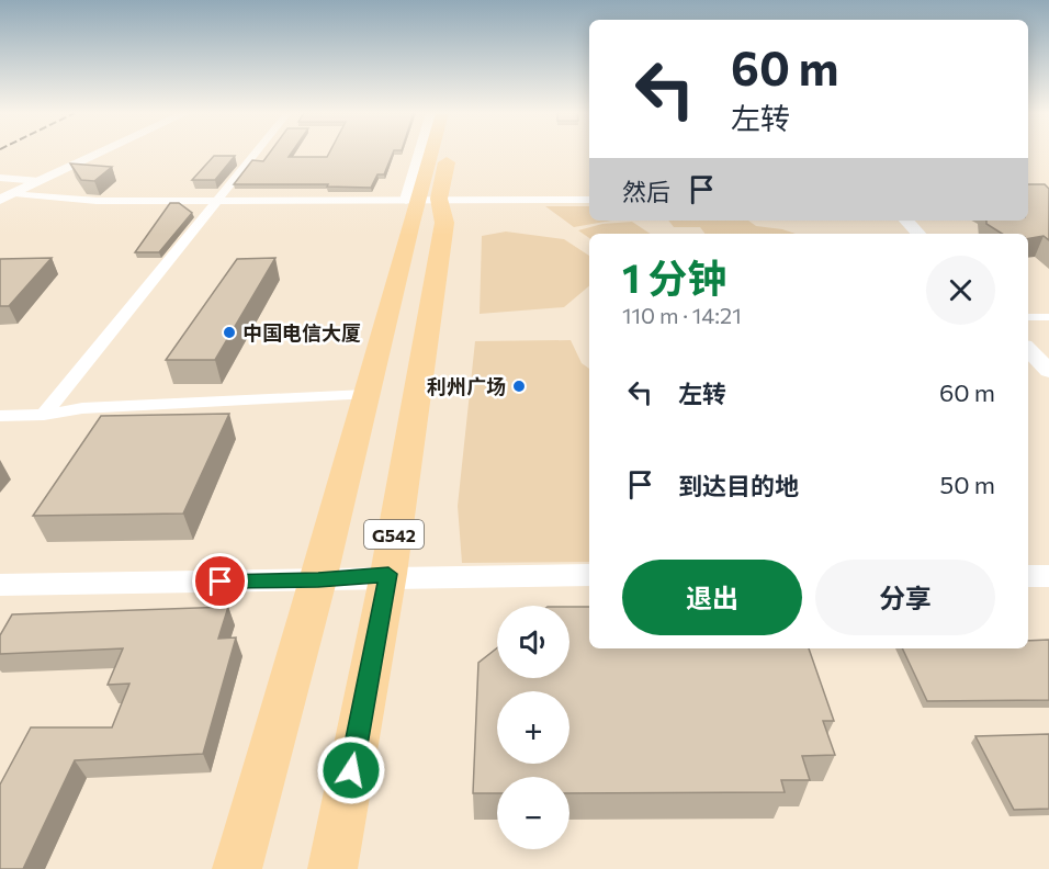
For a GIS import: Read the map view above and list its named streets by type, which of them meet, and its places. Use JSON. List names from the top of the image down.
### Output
{
  "streets": {
    "highway": ["G542"]
  },
  "places": ["中国电信大厦", "利州广场"],
  "page": {
    "turn": ["60 m", "左转"],
    "then": "然后",
    "heading": ["1 分钟", "110 m · 14:21"],
    "list": [
      {
        "name": "左转",
        "value": "60 m"
      },
      {
        "name": "到达目的地",
        "value": "50 m"
      }
    ],
    "buttons": ["退出", "分享"],
    "map_buttons": ["+", "−"]
  }
}
